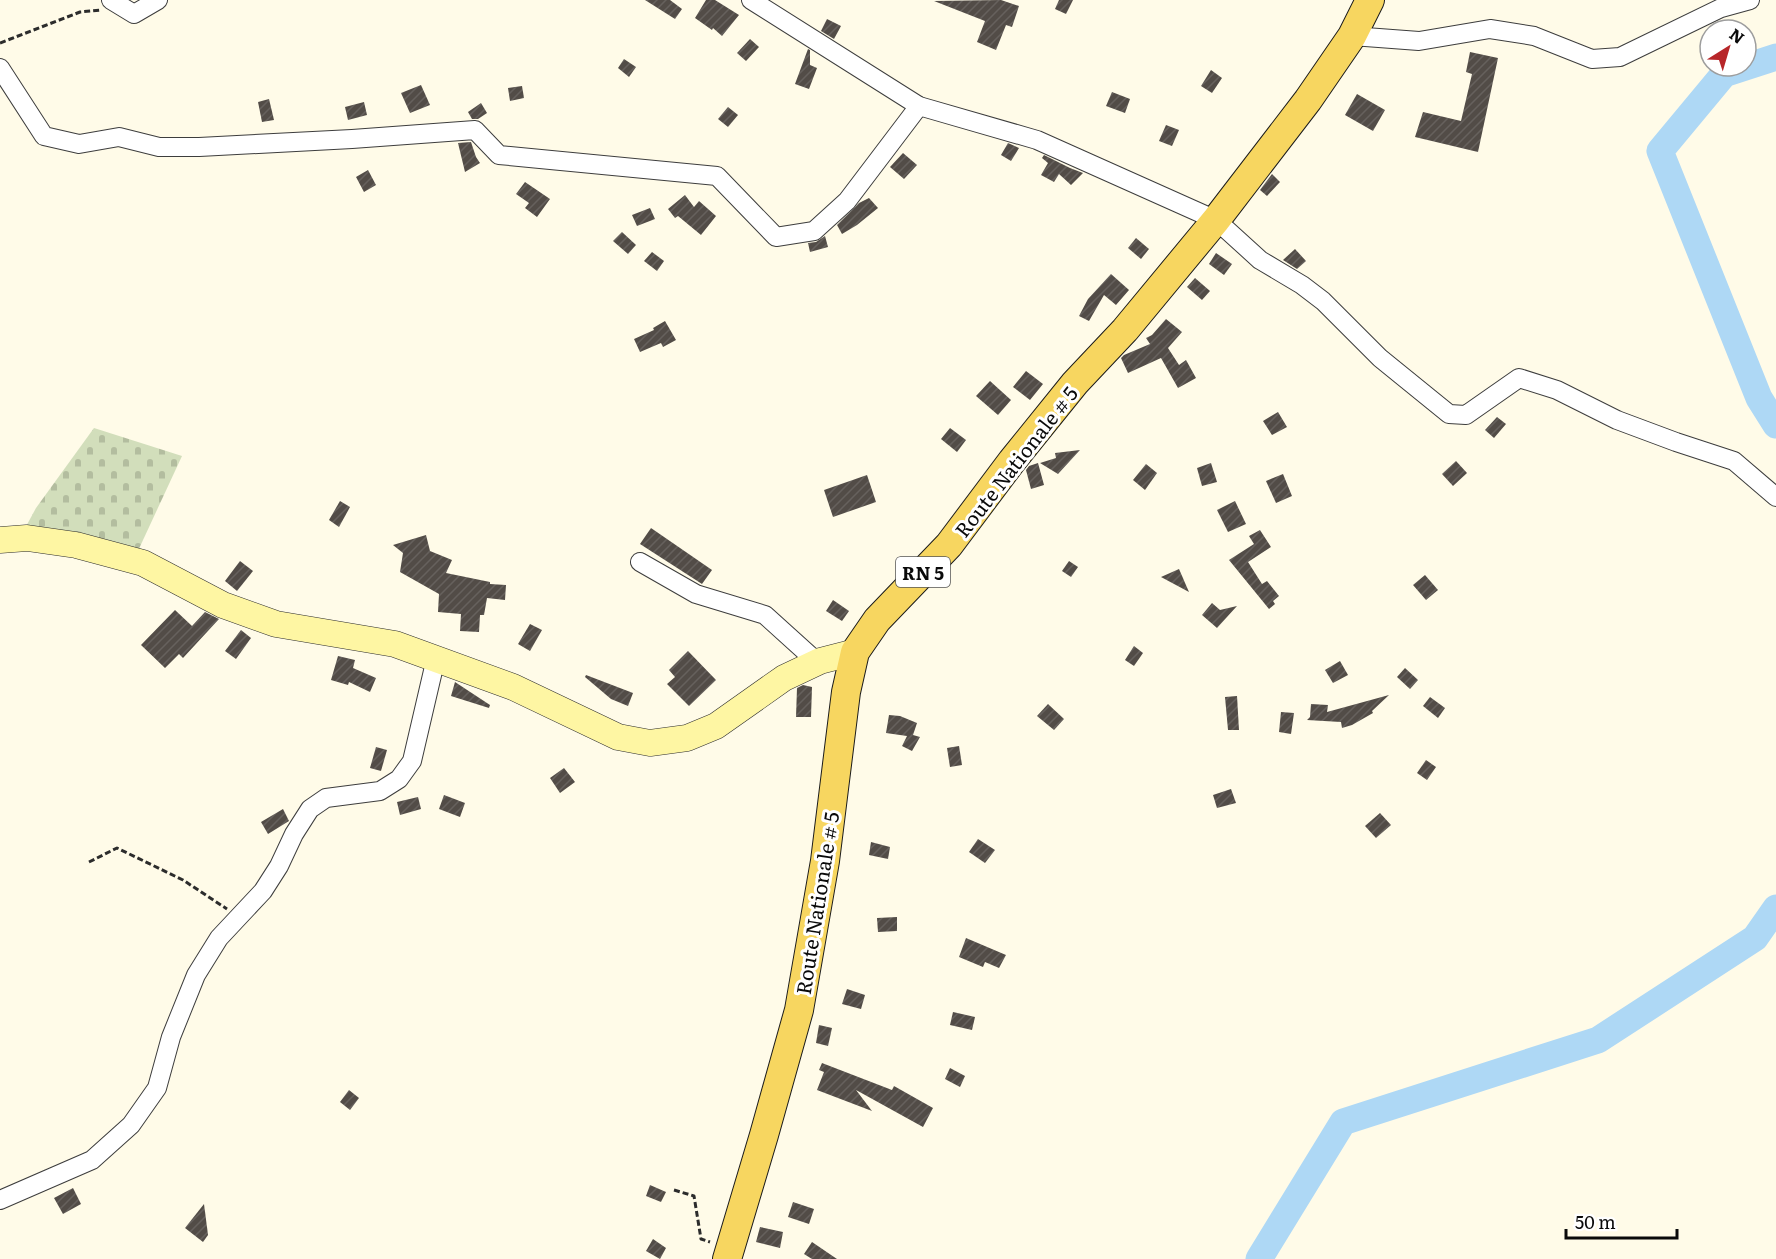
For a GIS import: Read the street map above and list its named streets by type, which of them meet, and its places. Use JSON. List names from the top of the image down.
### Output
{
  "streets": {
    "main road": ["Route Nationale # 5", "RN 5"]
  },
  "scale_bar": "50 m",
  "north": "top right"
}
